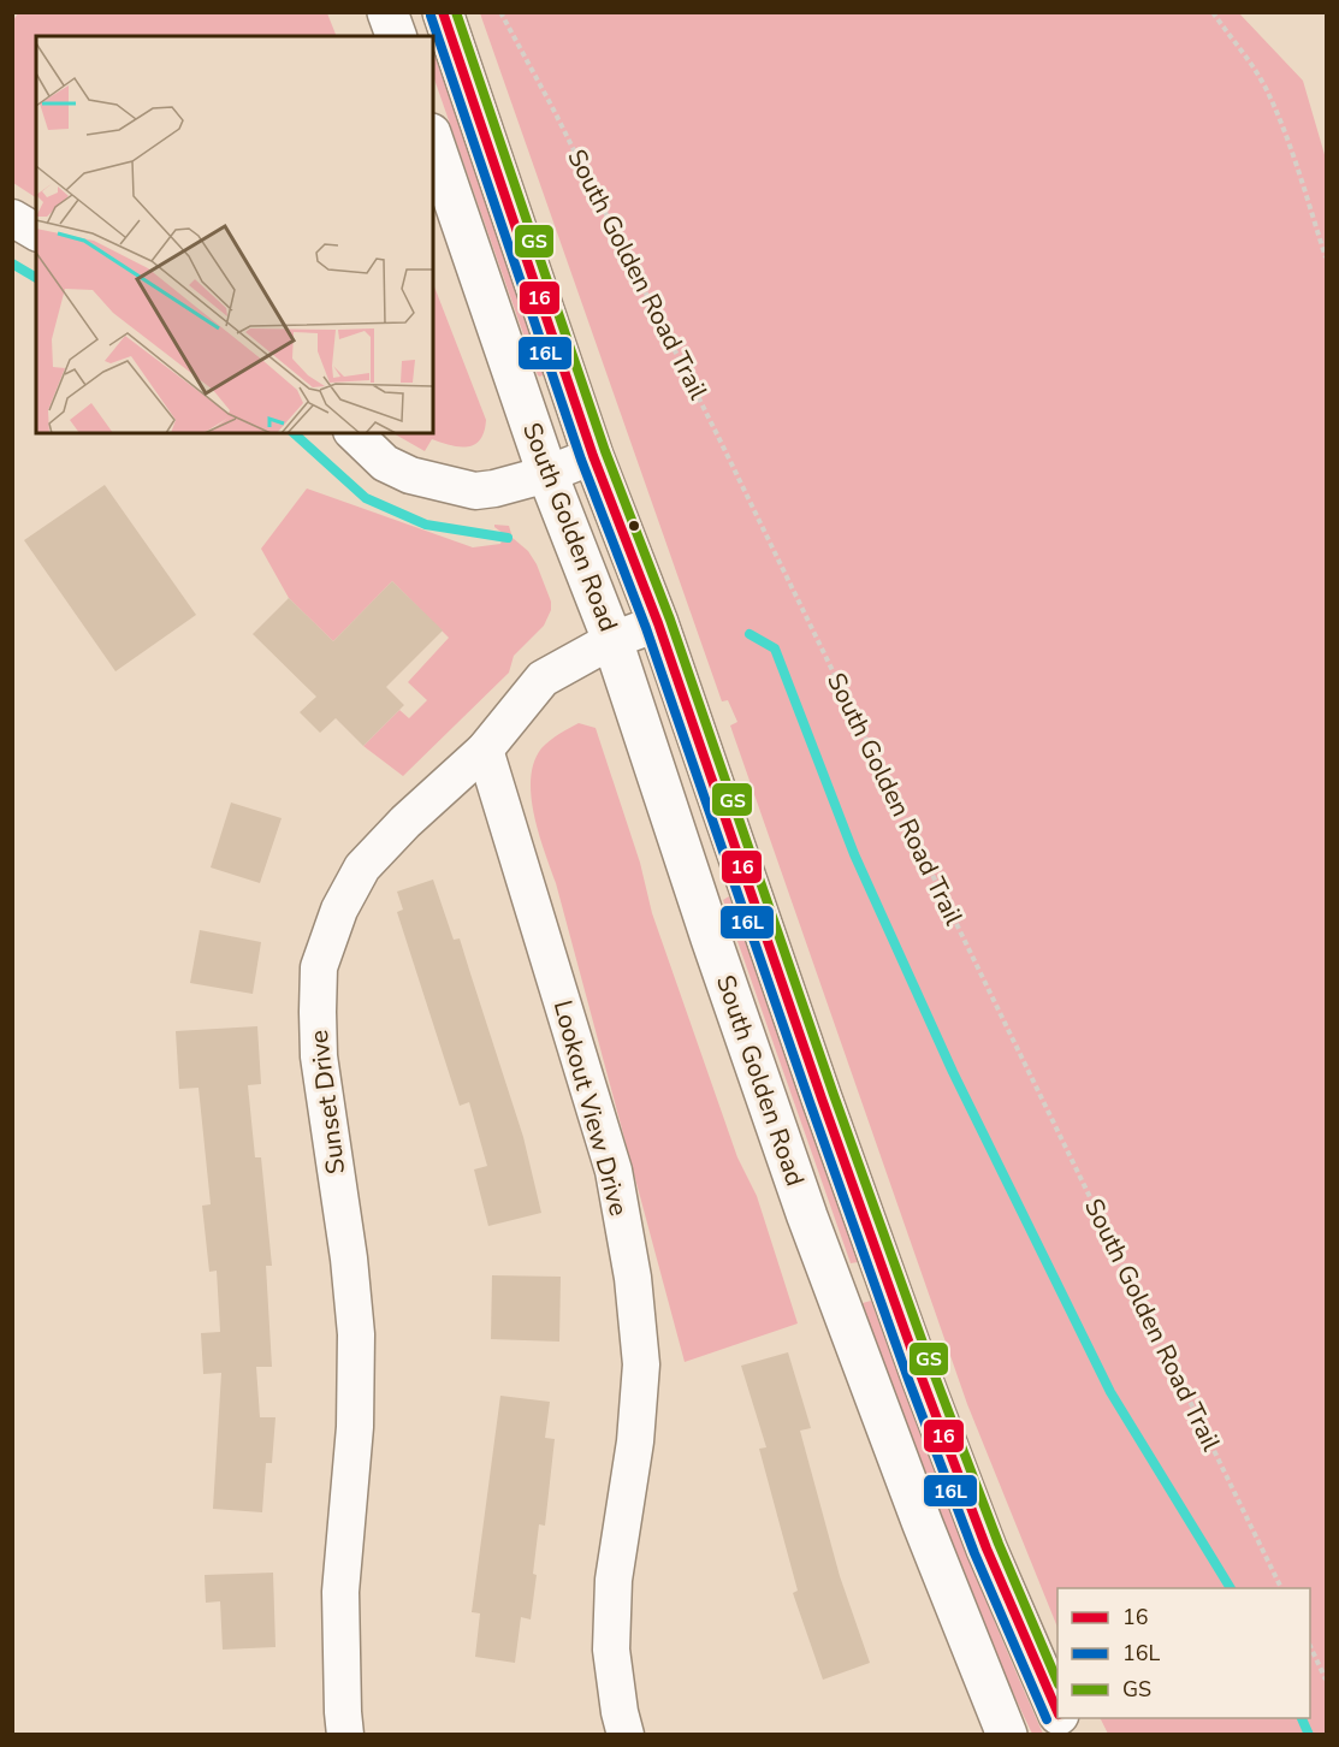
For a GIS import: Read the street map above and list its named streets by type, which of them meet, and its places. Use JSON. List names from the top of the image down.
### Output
{
  "streets": {
    "main road": ["South Golden Road"],
    "street": ["Sunset Drive", "Lookout View Drive"],
    "path": ["South Golden Road Trail"]
  },
  "crossings": [
    ["South Golden Road", "Sunset Drive"],
    ["Sunset Drive", "Lookout View Drive"]
  ],
  "lines": ["transit line 16", "transit line GS", "transit line 16L"],
  "legend": ["16", "16L", "GS"]
}
